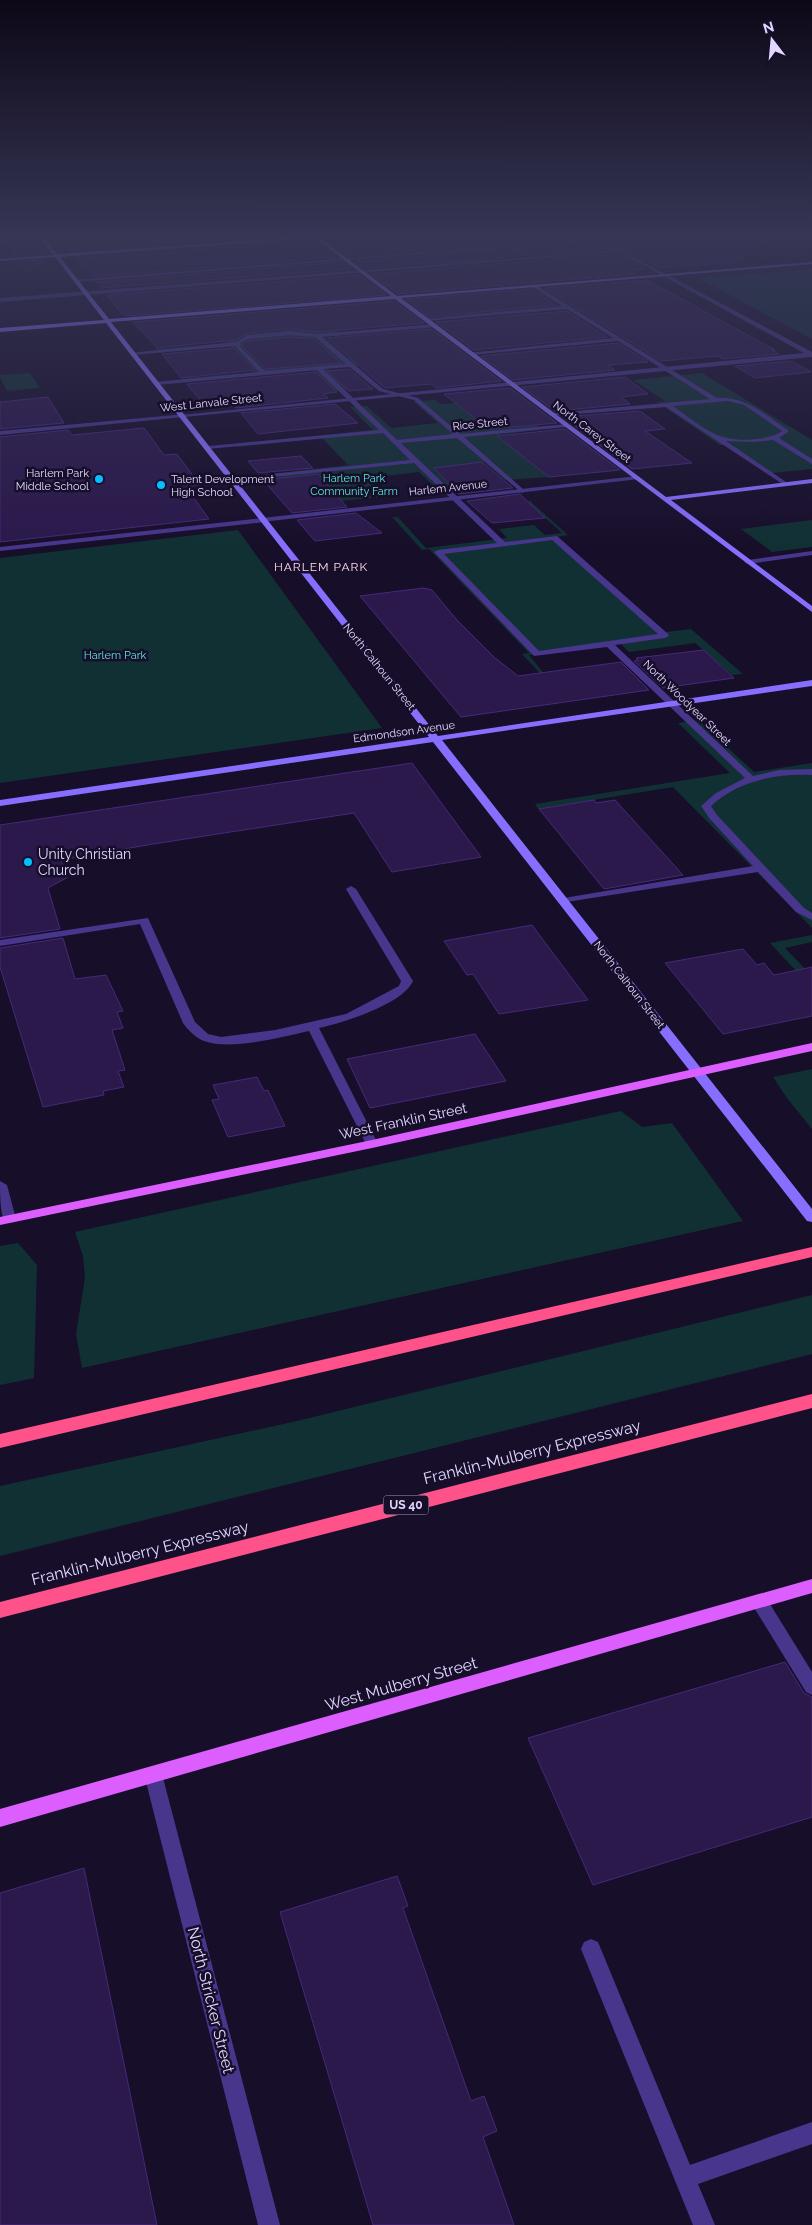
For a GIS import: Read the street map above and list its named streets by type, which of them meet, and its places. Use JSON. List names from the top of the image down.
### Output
{
  "streets": {
    "highway": ["Franklin-Mulberry Expressway", "US 40"],
    "main road": [
      "North Carey Street",
      "North Calhoun Street",
      "Edmondson Avenue",
      "West Franklin Street",
      "West Mulberry Street"
    ],
    "street": [
      "West Lanvale Street",
      "Rice Street",
      "Harlem Avenue",
      "North Woodyear Street",
      "North Stricker Street"
    ]
  },
  "crossings": [
    ["West Lanvale Street", "North Carey Street"],
    ["West Lanvale Street", "North Calhoun Street"],
    ["Rice Street", "North Carey Street"],
    ["North Carey Street", "Harlem Avenue"],
    ["Harlem Avenue", "North Calhoun Street"],
    ["North Calhoun Street", "Edmondson Avenue"],
    ["North Calhoun Street", "West Franklin Street"],
    ["North Woodyear Street", "Edmondson Avenue"],
    ["West Mulberry Street", "North Stricker Street"]
  ],
  "districts": ["HARLEM PARK"],
  "parks": ["Harlem Park Community Farm", "Harlem Park"],
  "places": ["Harlem Park Middle School", "Talent Development High School", "Unity Christian Church"],
  "north": "top"
}
